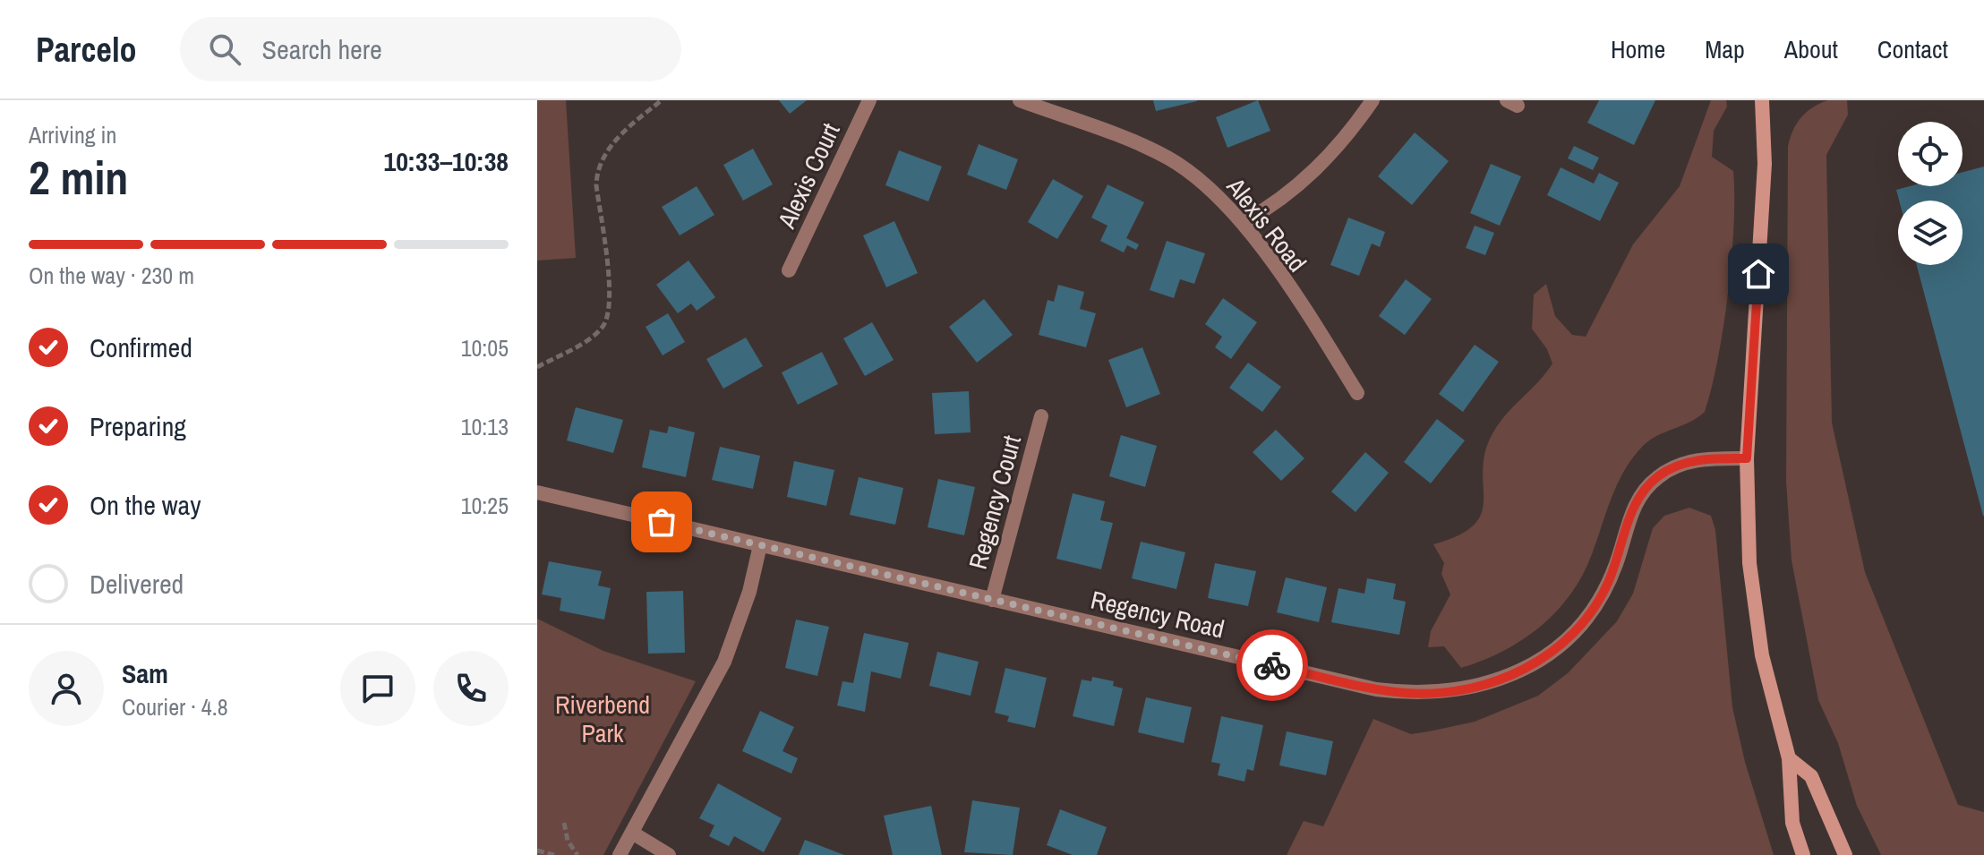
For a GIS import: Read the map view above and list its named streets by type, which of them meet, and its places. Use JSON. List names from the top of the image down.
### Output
{
  "streets": {
    "street": [
      "Alexis Court",
      "Alexis Road",
      "Regency Court",
      "Regency Road"
    ]
  },
  "crossings": [
    ["Regency Court", "Regency Road"]
  ],
  "parks": ["Riverbend Park"],
  "page": {
    "header": "Parcelo",
    "search": "Search here",
    "nav": [
      "Home",
      "Map",
      "About",
      "Contact"
    ],
    "heading": ["2 min", "Arriving in", "10:33–10:38"],
    "panel": ["Sam", "Courier · 4.8"],
    "bar": "On the way · 230 m",
    "list": [
      ["Confirmed", "10:05"],
      ["Preparing", "10:13"],
      ["On the way", "10:25"],
      "Delivered"
    ]
  }
}
